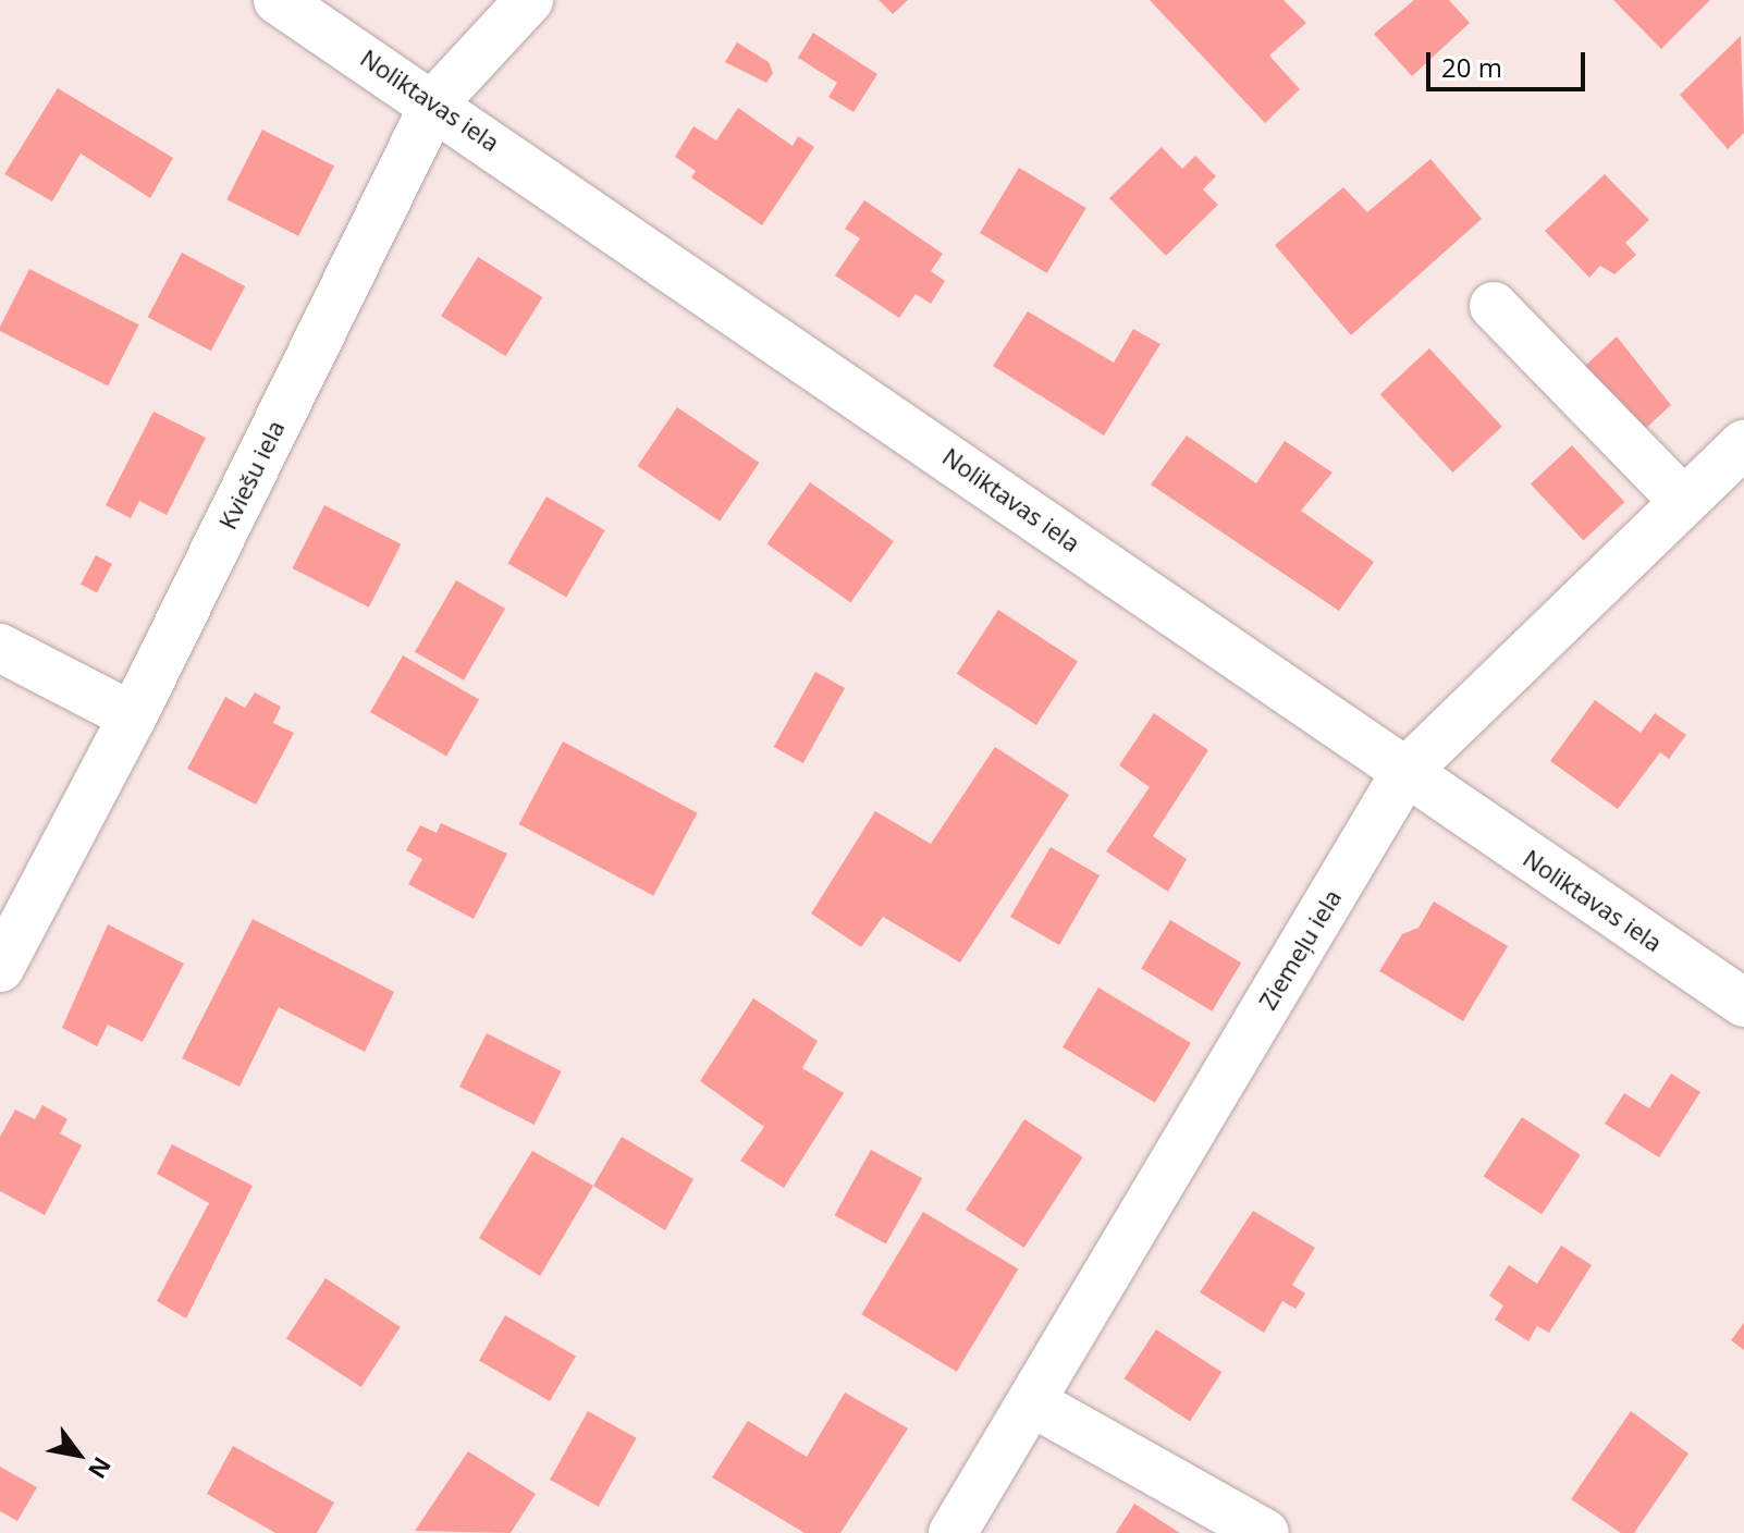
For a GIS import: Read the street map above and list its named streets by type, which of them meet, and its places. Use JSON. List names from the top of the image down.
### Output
{
  "streets": {
    "street": ["Noliktavas iela", "Kviešu iela", "Ziemeļu iela"]
  },
  "crossings": [
    ["Noliktavas iela", "Kviešu iela"],
    ["Noliktavas iela", "Ziemeļu iela"]
  ],
  "scale_bar": "20 m",
  "north": "bottom right"
}
